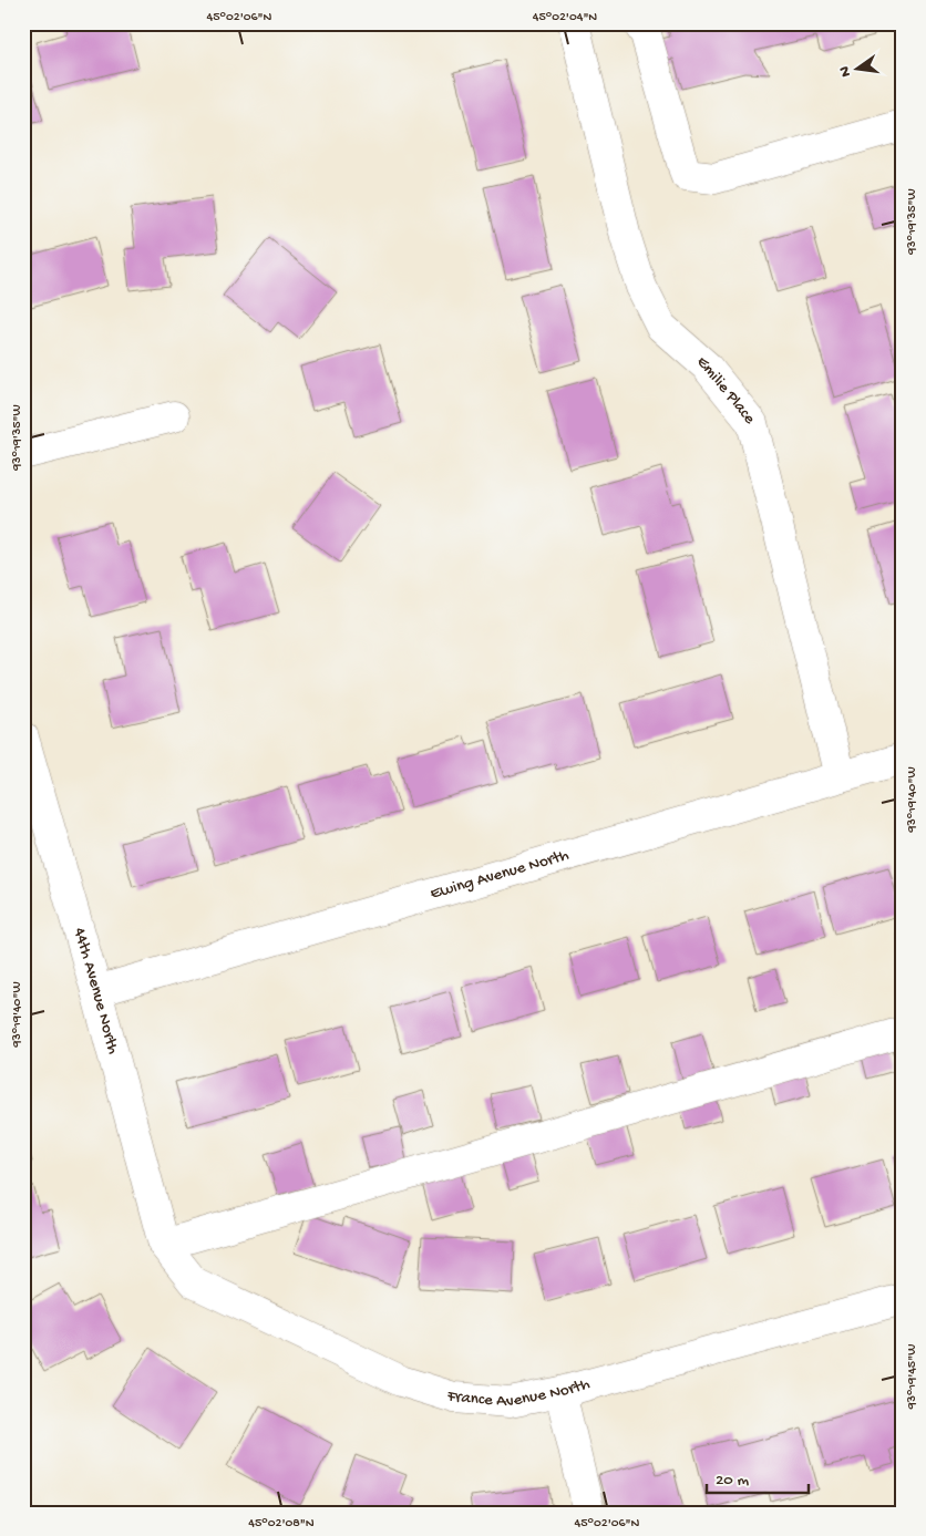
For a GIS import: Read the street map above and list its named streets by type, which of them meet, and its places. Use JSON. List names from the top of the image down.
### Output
{
  "streets": {
    "street": [
      "Emilie Place",
      "Ewing Avenue North",
      "44th Avenue North",
      "France Avenue North"
    ]
  },
  "crossings": [
    ["Emilie Place", "Ewing Avenue North"],
    ["Ewing Avenue North", "44th Avenue North"],
    ["44th Avenue North", "France Avenue North"]
  ],
  "scale_bar": "20 m",
  "north": "left",
  "coordinates": [
    "45°02'06\"N",
    "45°02'04\"N",
    "93°19'35\"W",
    "93°19'40\"W",
    "93°19'45\"W",
    "45°02'08\"N"
  ]
}
